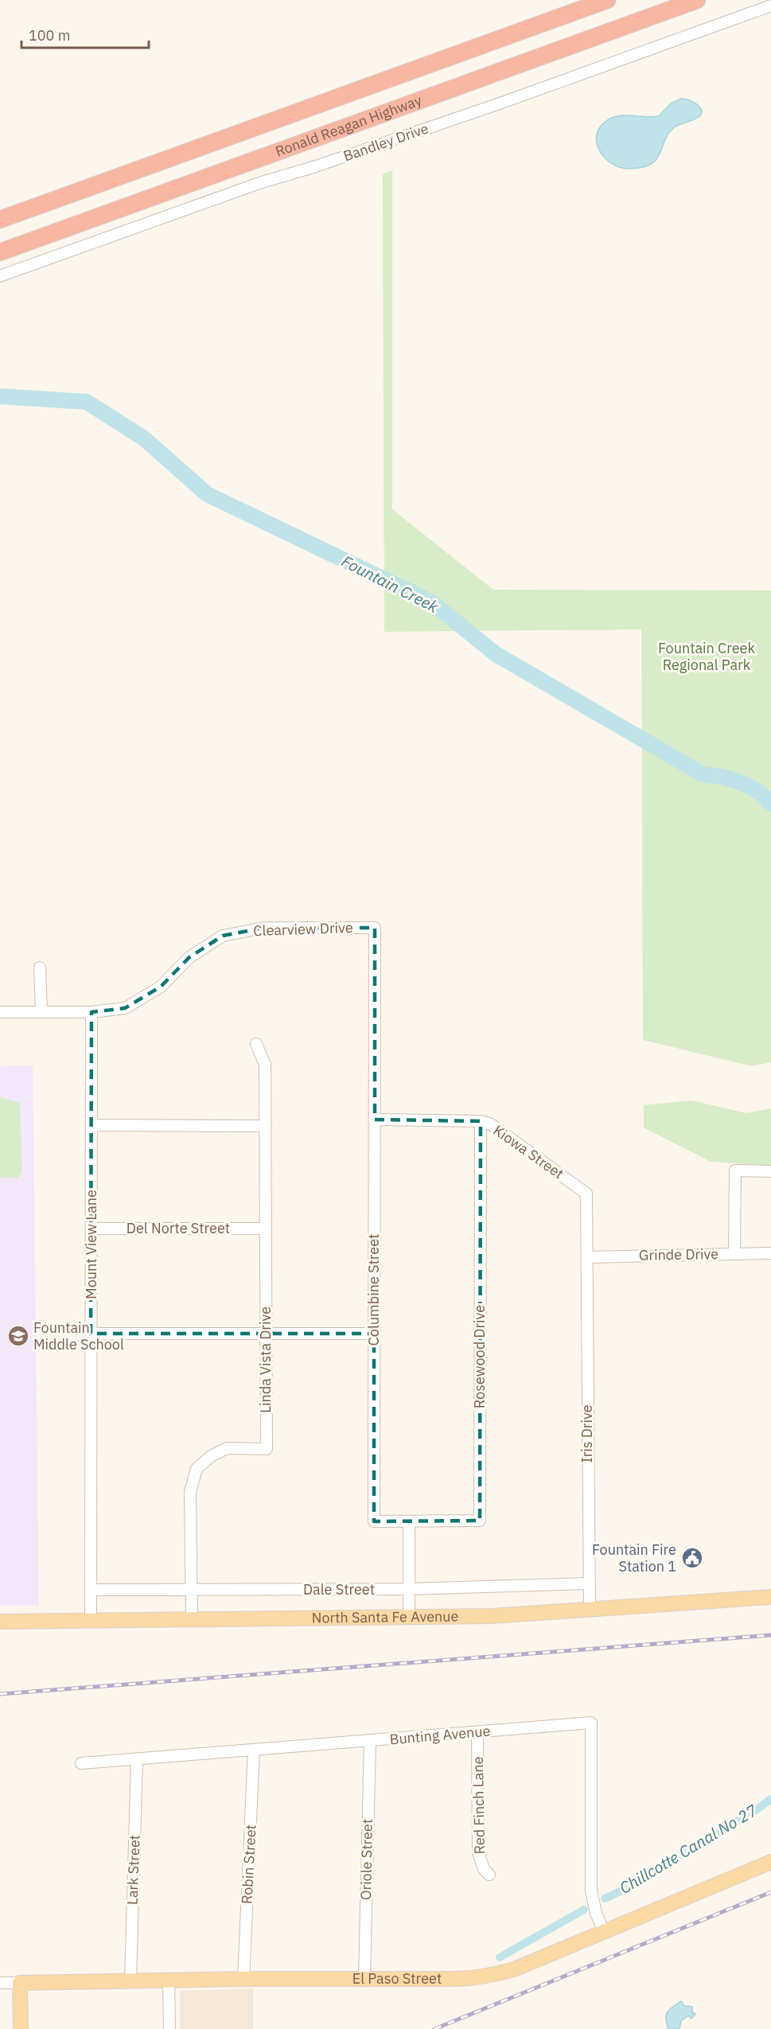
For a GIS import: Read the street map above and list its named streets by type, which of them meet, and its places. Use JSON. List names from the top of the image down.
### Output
{
  "streets": {
    "highway": ["Ronald Reagan Highway"],
    "main road": ["North Santa Fe Avenue", "El Paso Street"],
    "street": [
      "Bandley Drive",
      "Clearview Drive",
      "Kiowa Street",
      "Del Norte Street",
      "Mount View Lane",
      "Grinde Drive",
      "Columbine Street",
      "Rosewood Drive",
      "Linda Vista Drive",
      "Iris Drive",
      "Dale Street",
      "Bunting Avenue",
      "Red Finch Lane",
      "Oriole Street",
      "Robin Street",
      "Lark Street"
    ]
  },
  "crossings": [
    ["Clearview Drive", "Mount View Lane"],
    ["Clearview Drive", "Columbine Street"],
    ["Kiowa Street", "Grinde Drive"],
    ["Kiowa Street", "Columbine Street"],
    ["Kiowa Street", "Rosewood Drive"],
    ["Kiowa Street", "Iris Drive"],
    ["Del Norte Street", "Mount View Lane"],
    ["Del Norte Street", "Linda Vista Drive"],
    ["Mount View Lane", "Dale Street"],
    ["Mount View Lane", "North Santa Fe Avenue"],
    ["Grinde Drive", "Iris Drive"],
    ["Columbine Street", "Rosewood Drive"],
    ["Linda Vista Drive", "Dale Street"],
    ["Linda Vista Drive", "North Santa Fe Avenue"],
    ["Iris Drive", "Dale Street"],
    ["Iris Drive", "North Santa Fe Avenue"],
    ["Bunting Avenue", "Red Finch Lane"],
    ["Bunting Avenue", "Oriole Street"],
    ["Bunting Avenue", "Robin Street"],
    ["Bunting Avenue", "Lark Street"],
    ["Bunting Avenue", "El Paso Street"],
    ["Oriole Street", "El Paso Street"],
    ["Robin Street", "El Paso Street"],
    ["Lark Street", "El Paso Street"]
  ],
  "water": ["Fountain Creek", "Chillcotte Canal No 27"],
  "parks": ["Fountain Creek Regional Park"],
  "places": {
    "school or university": ["Fountain Middle School"],
    "public building": ["Fountain Fire Station 1"]
  },
  "scale_bar": "100 m"
}
